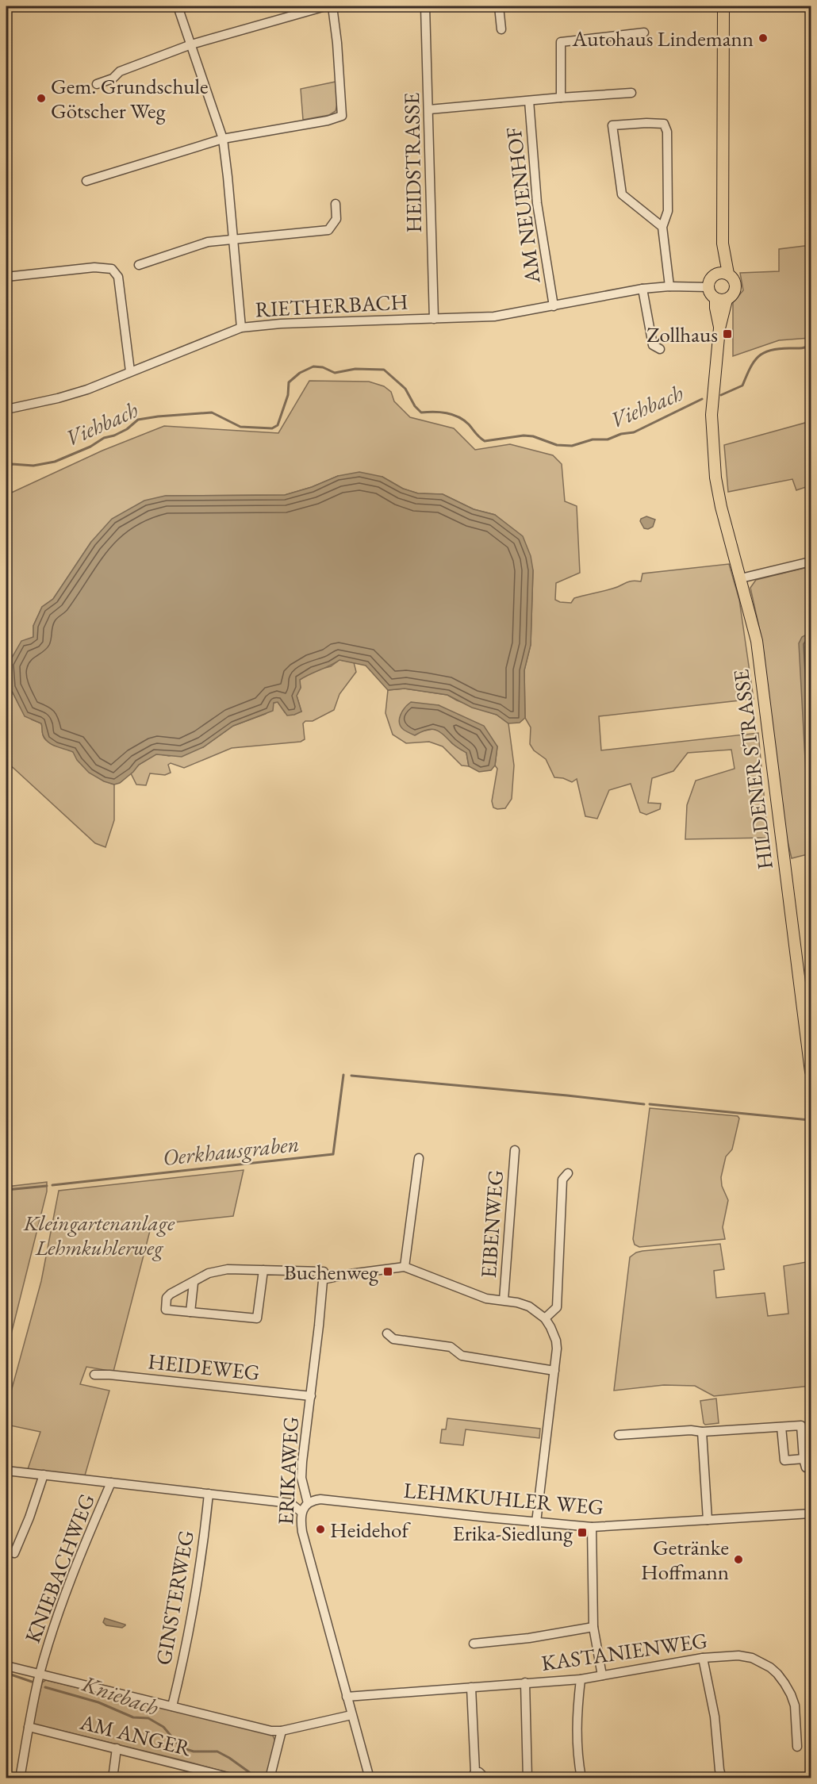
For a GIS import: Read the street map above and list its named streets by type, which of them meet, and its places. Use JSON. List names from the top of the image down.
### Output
{
  "streets": {
    "main road": ["HILDENER STRASSE"],
    "street": [
      "HEIDSTRASSE",
      "AM NEUENHOF",
      "RIETHERBACH",
      "EIBENWEG",
      "HEIDEWEG",
      "ERIKAWEG",
      "LEHMKUHLER WEG",
      "KNIEBACHWEG",
      "GINSTERWEG",
      "KASTANIENWEG",
      "AM ANGER"
    ]
  },
  "crossings": [
    ["HEIDSTRASSE", "RIETHERBACH"],
    ["AM NEUENHOF", "RIETHERBACH"],
    ["RIETHERBACH", "HILDENER STRASSE"],
    ["HEIDEWEG", "ERIKAWEG"],
    ["ERIKAWEG", "LEHMKUHLER WEG"],
    ["ERIKAWEG", "KASTANIENWEG"],
    ["ERIKAWEG", "AM ANGER"],
    ["KNIEBACHWEG", "AM ANGER"],
    ["GINSTERWEG", "AM ANGER"]
  ],
  "water": ["Viehbach", "Oerkhausgraben", "Kniebach"],
  "parks": ["Kleingartenanlage Lehmkuhlerweg"],
  "places": {
    "other": [
      "Autohaus Lindemann",
      "Gem. Grundschule Götscher Weg",
      "Heidehof",
      "Getränke Hoffmann"
    ],
    "transit": ["Zollhaus", "Buchenweg", "Erika-Siedlung"]
  }
}
